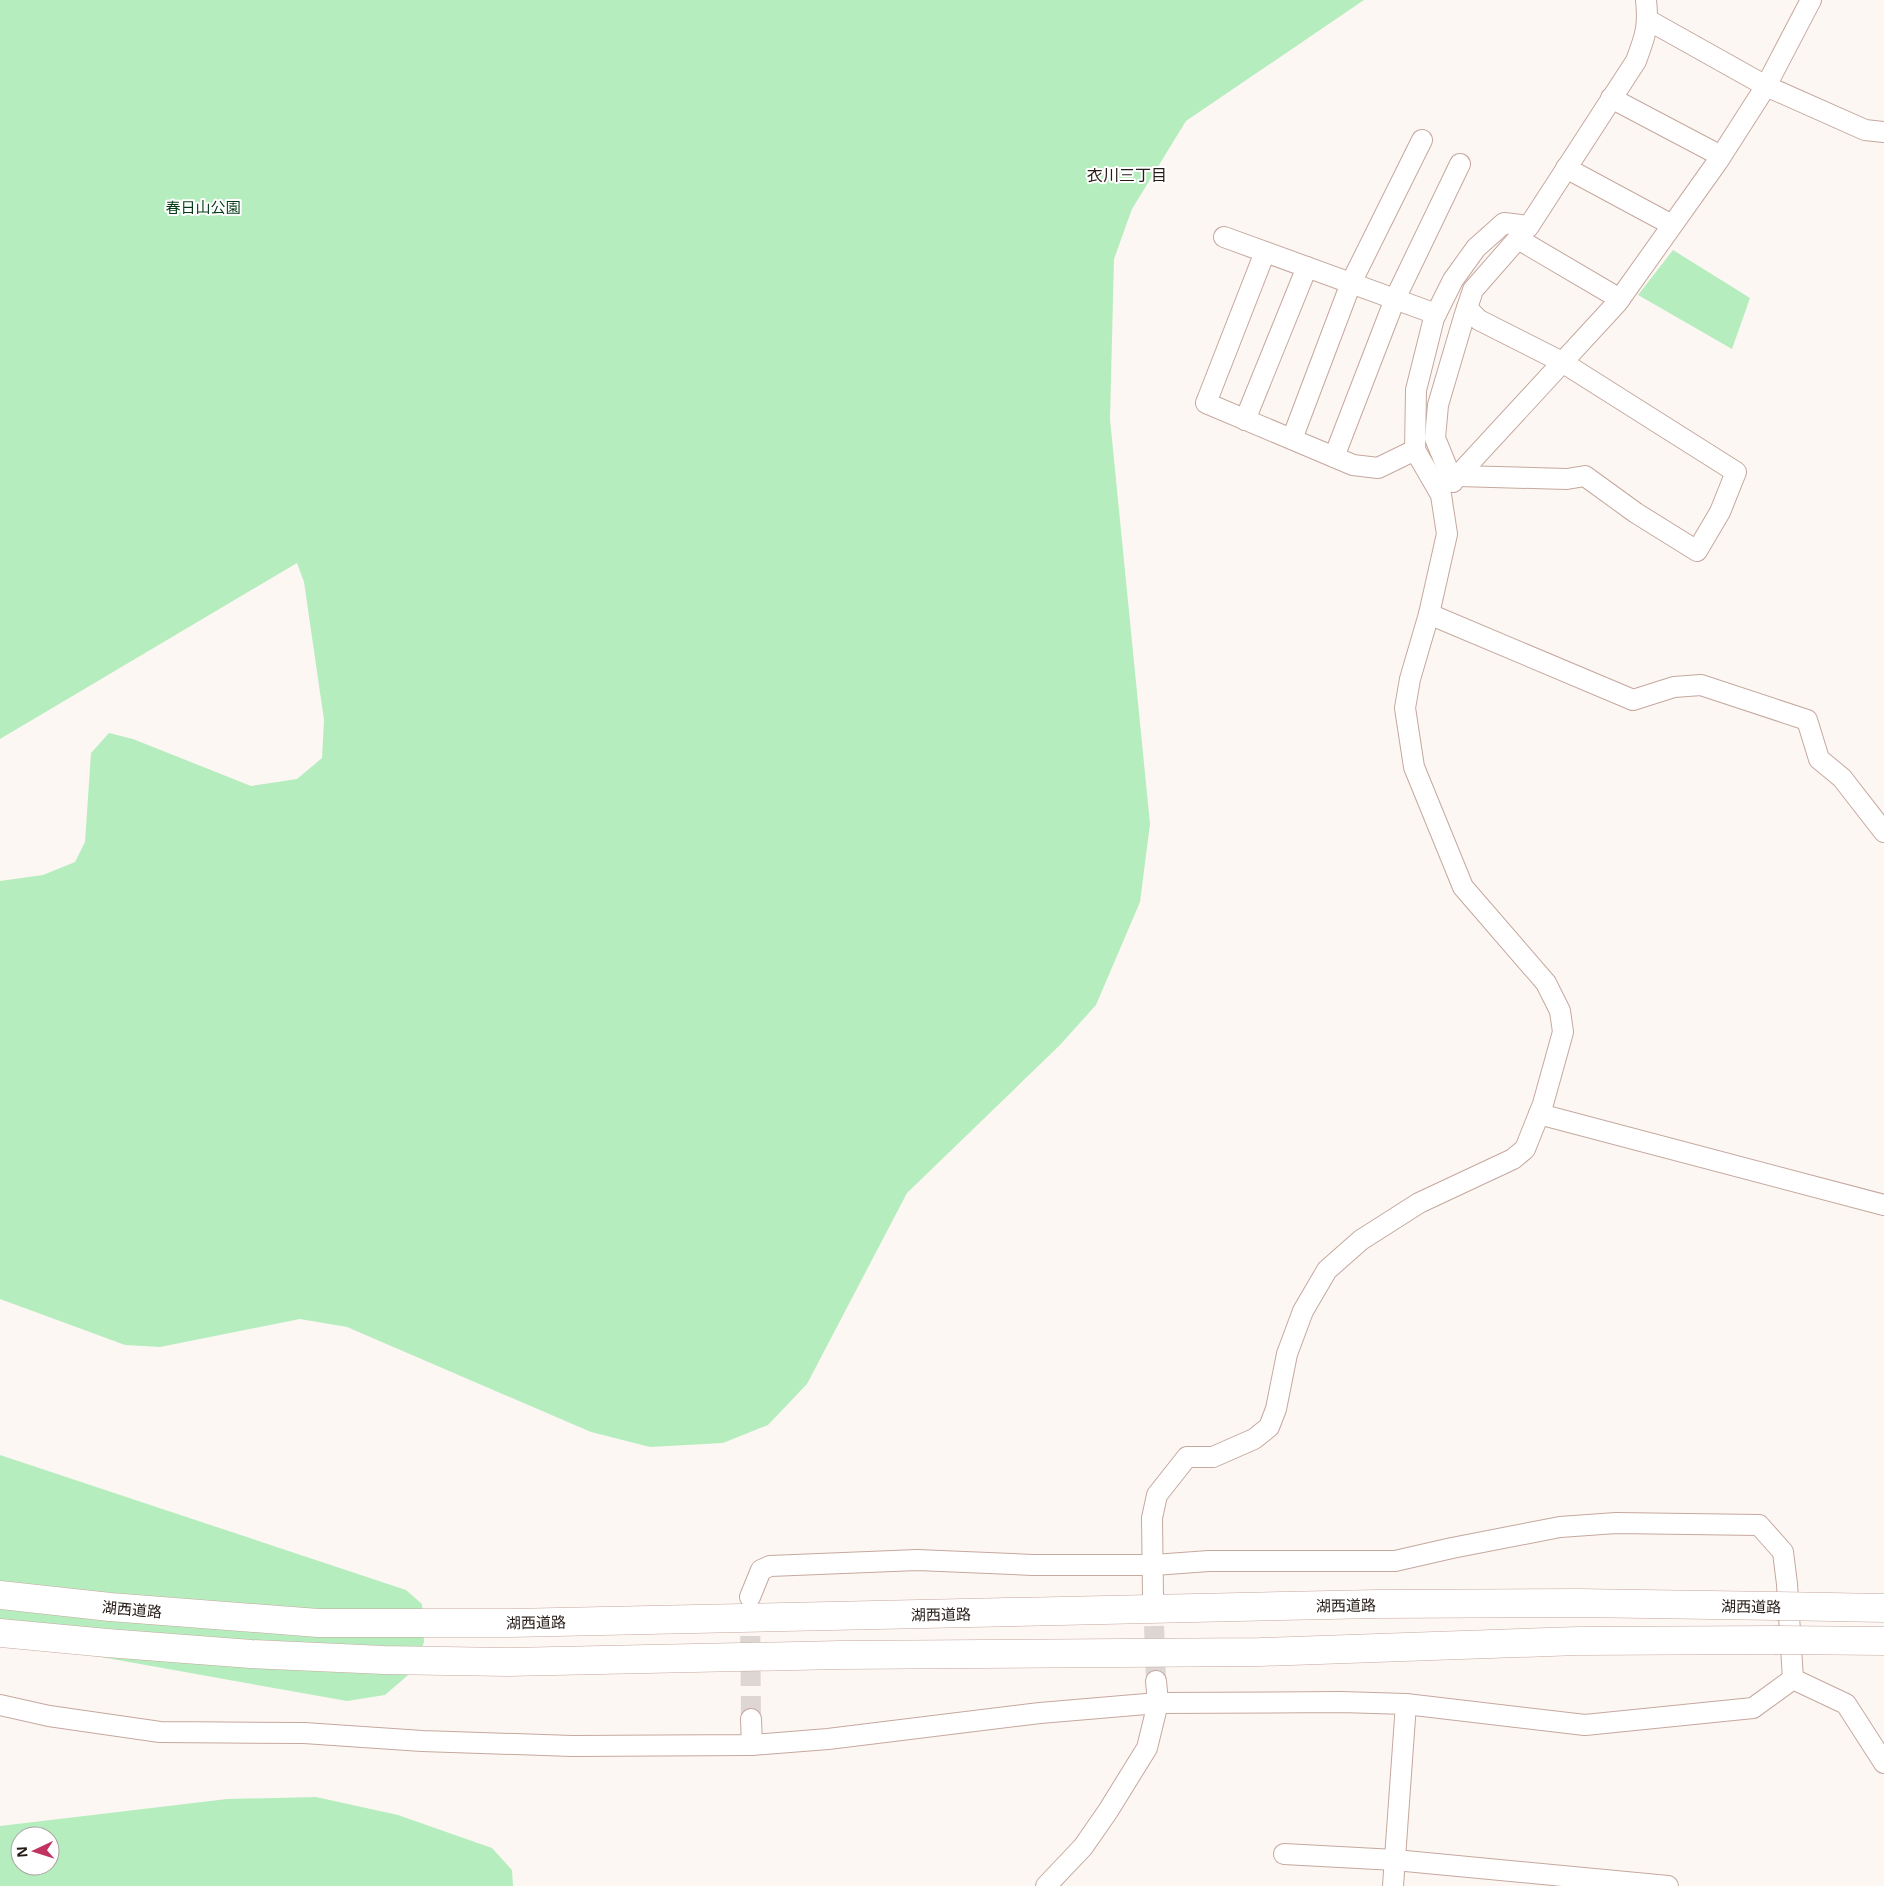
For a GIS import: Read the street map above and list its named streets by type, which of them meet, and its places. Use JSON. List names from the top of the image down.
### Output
{
  "streets": {
    "highway": ["湖西道路"]
  },
  "districts": ["衣川三丁目"],
  "parks": ["春日山公園"],
  "north": "left"
}
